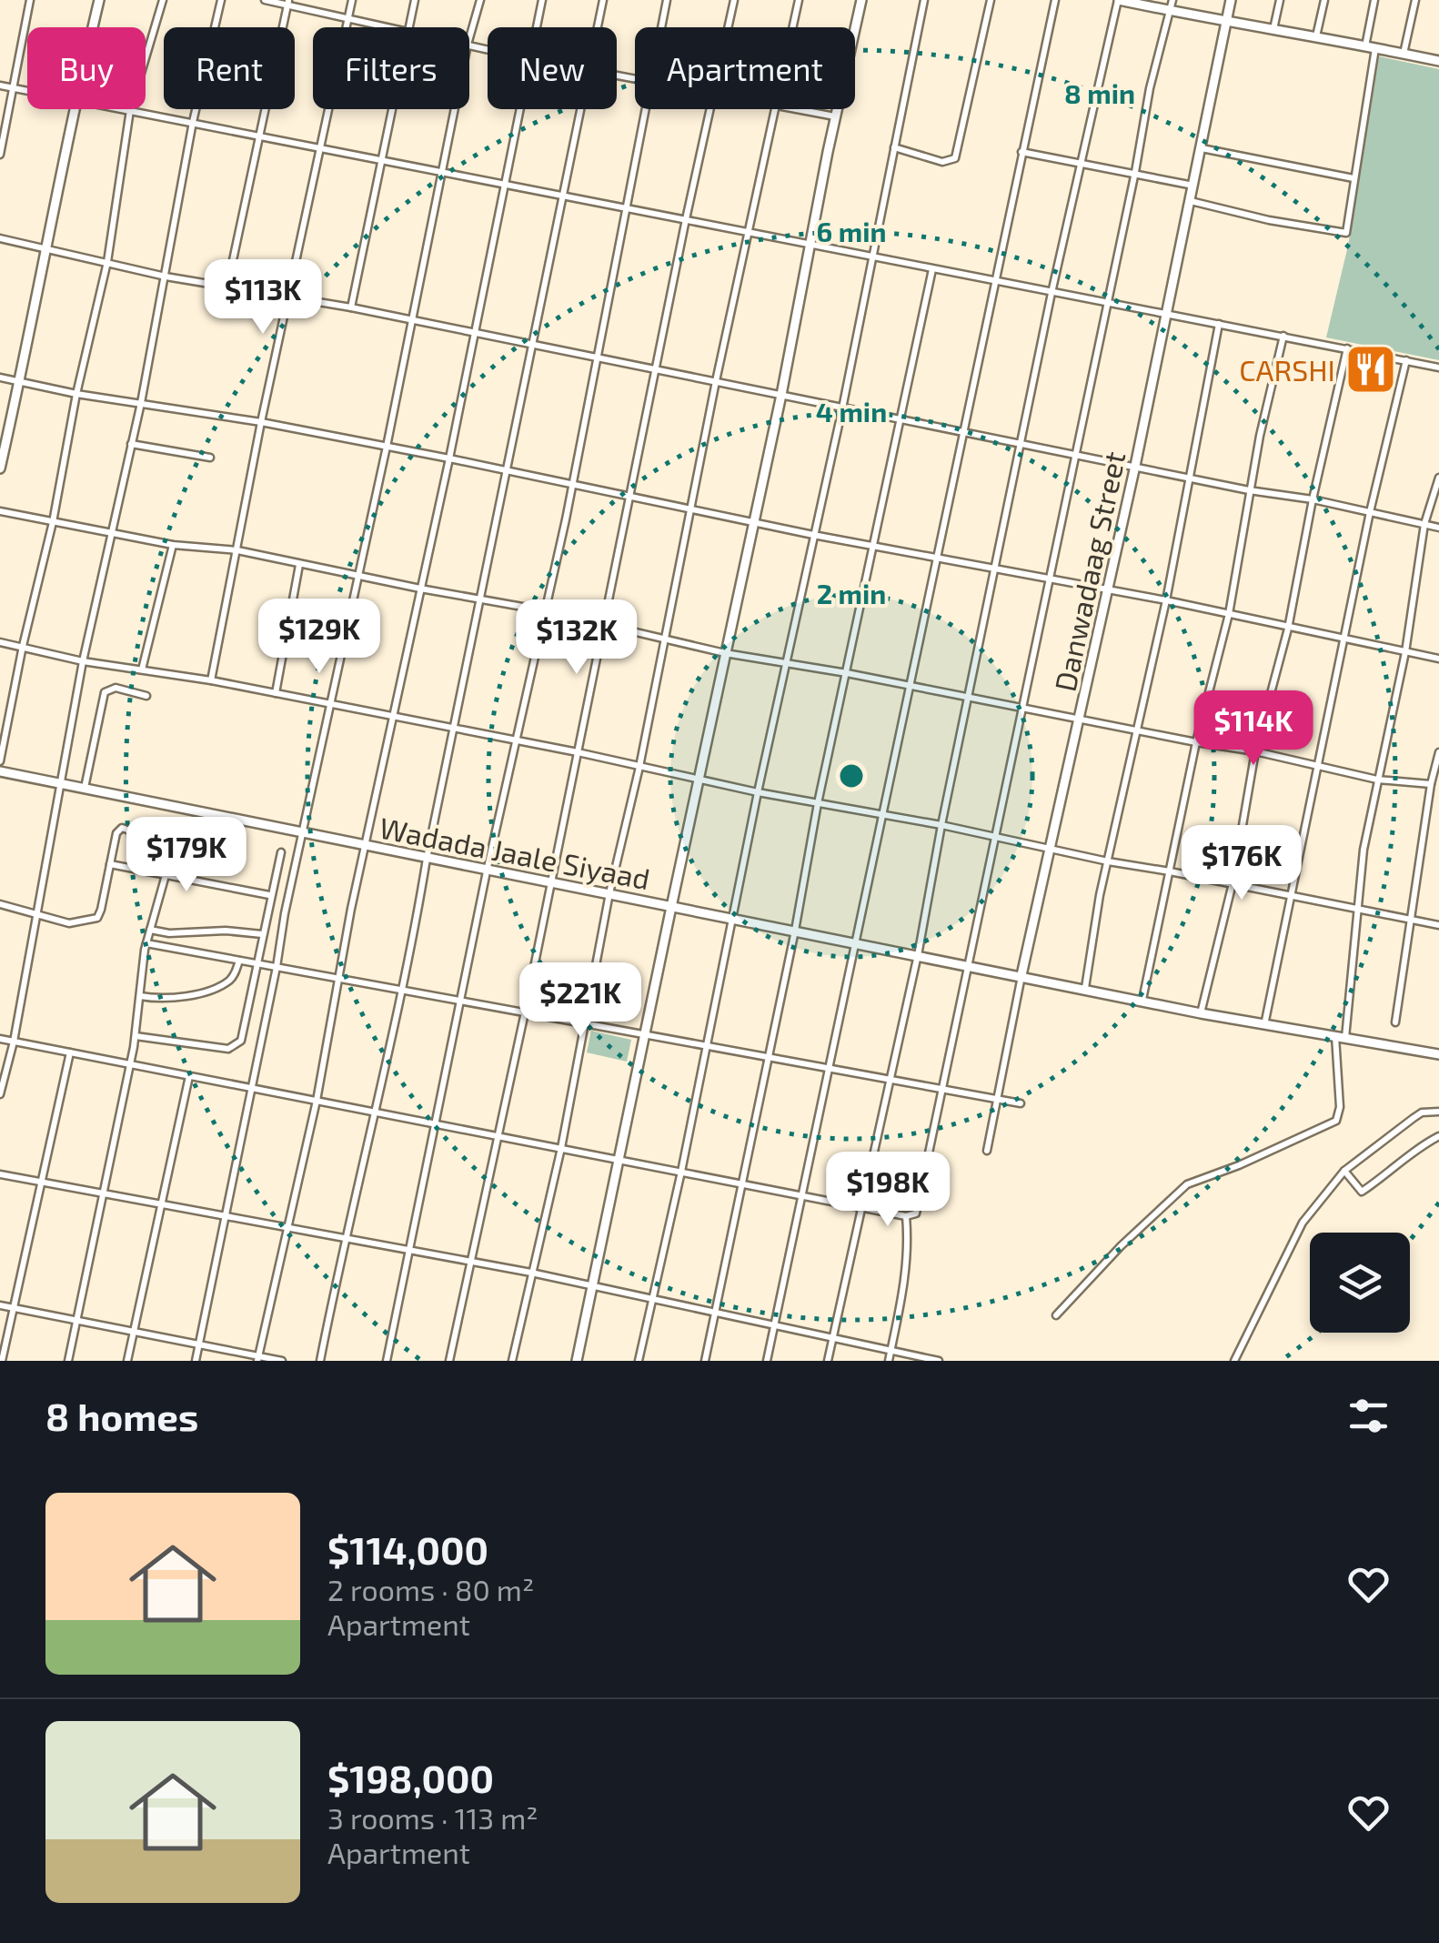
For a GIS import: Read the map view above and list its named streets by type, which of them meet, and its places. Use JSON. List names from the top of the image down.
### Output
{
  "streets": {
    "street": ["Danwadaag Street", "Wadada Jaale Siyaad"]
  },
  "crossings": [
    ["Danwadaag Street", "Wadada Jaale Siyaad"]
  ],
  "places": {
    "restaurant": ["CARSHI"]
  },
  "page": {
    "chip": [
      "Buy",
      "Rent",
      "Filters",
      "New",
      "Apartment"
    ],
    "price": [
      "$113K",
      "$129K",
      "$132K",
      "$114K",
      "$179K",
      "$176K",
      "$221K",
      "$198K"
    ],
    "heading": "8 homes",
    "list": [
      {
        "name": "$114,000",
        "note": "2 rooms · 80 m² · Apartment"
      },
      {
        "name": "$198,000",
        "note": "3 rooms · 113 m² · Apartment"
      }
    ]
  },
  "rings": [
    "8 min",
    "6 min",
    "4 min",
    "2 min"
  ]
}
